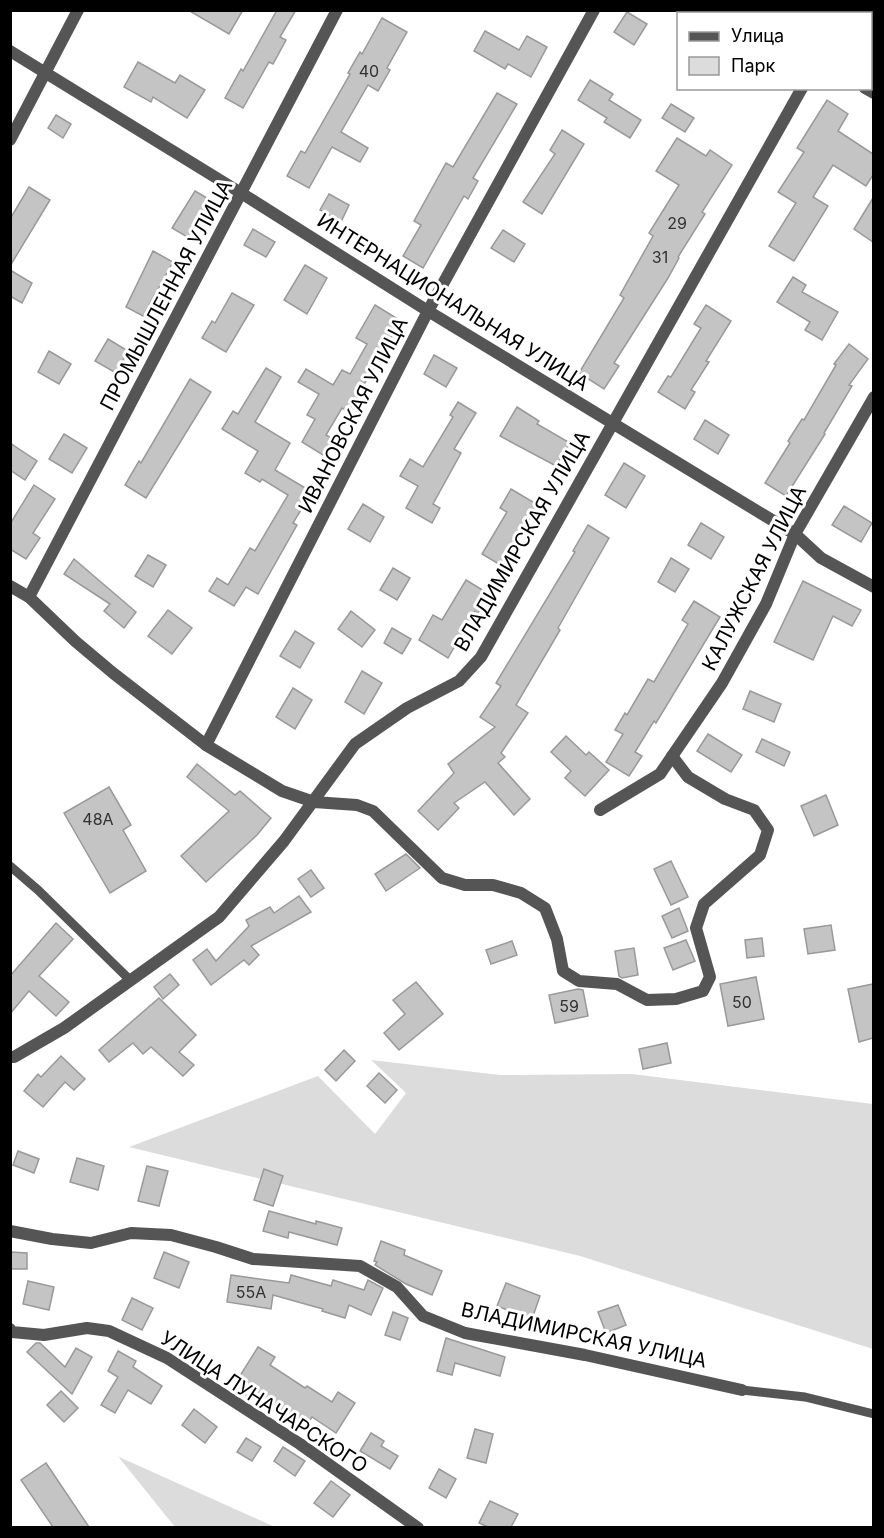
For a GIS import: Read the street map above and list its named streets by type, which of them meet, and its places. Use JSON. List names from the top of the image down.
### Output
{
  "streets": {
    "street": [
      "ПРОМЫШЛЕННАЯ УЛИЦА",
      "ИНТЕРНАЦИОНАЛЬНАЯ УЛИЦА",
      "ИВАНОВСКАЯ УЛИЦА",
      "ВЛАДИМИРСКАЯ УЛИЦА",
      "КАЛУЖСКАЯ УЛИЦА",
      "УЛИЦА ЛУНАЧАРСКОГО"
    ]
  },
  "crossings": [
    ["ПРОМЫШЛЕННАЯ УЛИЦА", "ИНТЕРНАЦИОНАЛЬНАЯ УЛИЦА"],
    ["ИНТЕРНАЦИОНАЛЬНАЯ УЛИЦА", "ИВАНОВСКАЯ УЛИЦА"],
    ["ИНТЕРНАЦИОНАЛЬНАЯ УЛИЦА", "ВЛАДИМИРСКАЯ УЛИЦА"],
    ["ИНТЕРНАЦИОНАЛЬНАЯ УЛИЦА", "КАЛУЖСКАЯ УЛИЦА"]
  ],
  "house_numbers": [
    "40",
    "29",
    "31",
    "48А",
    "50",
    "59",
    "55А"
  ],
  "legend": ["Улица", "Парк"]
}
